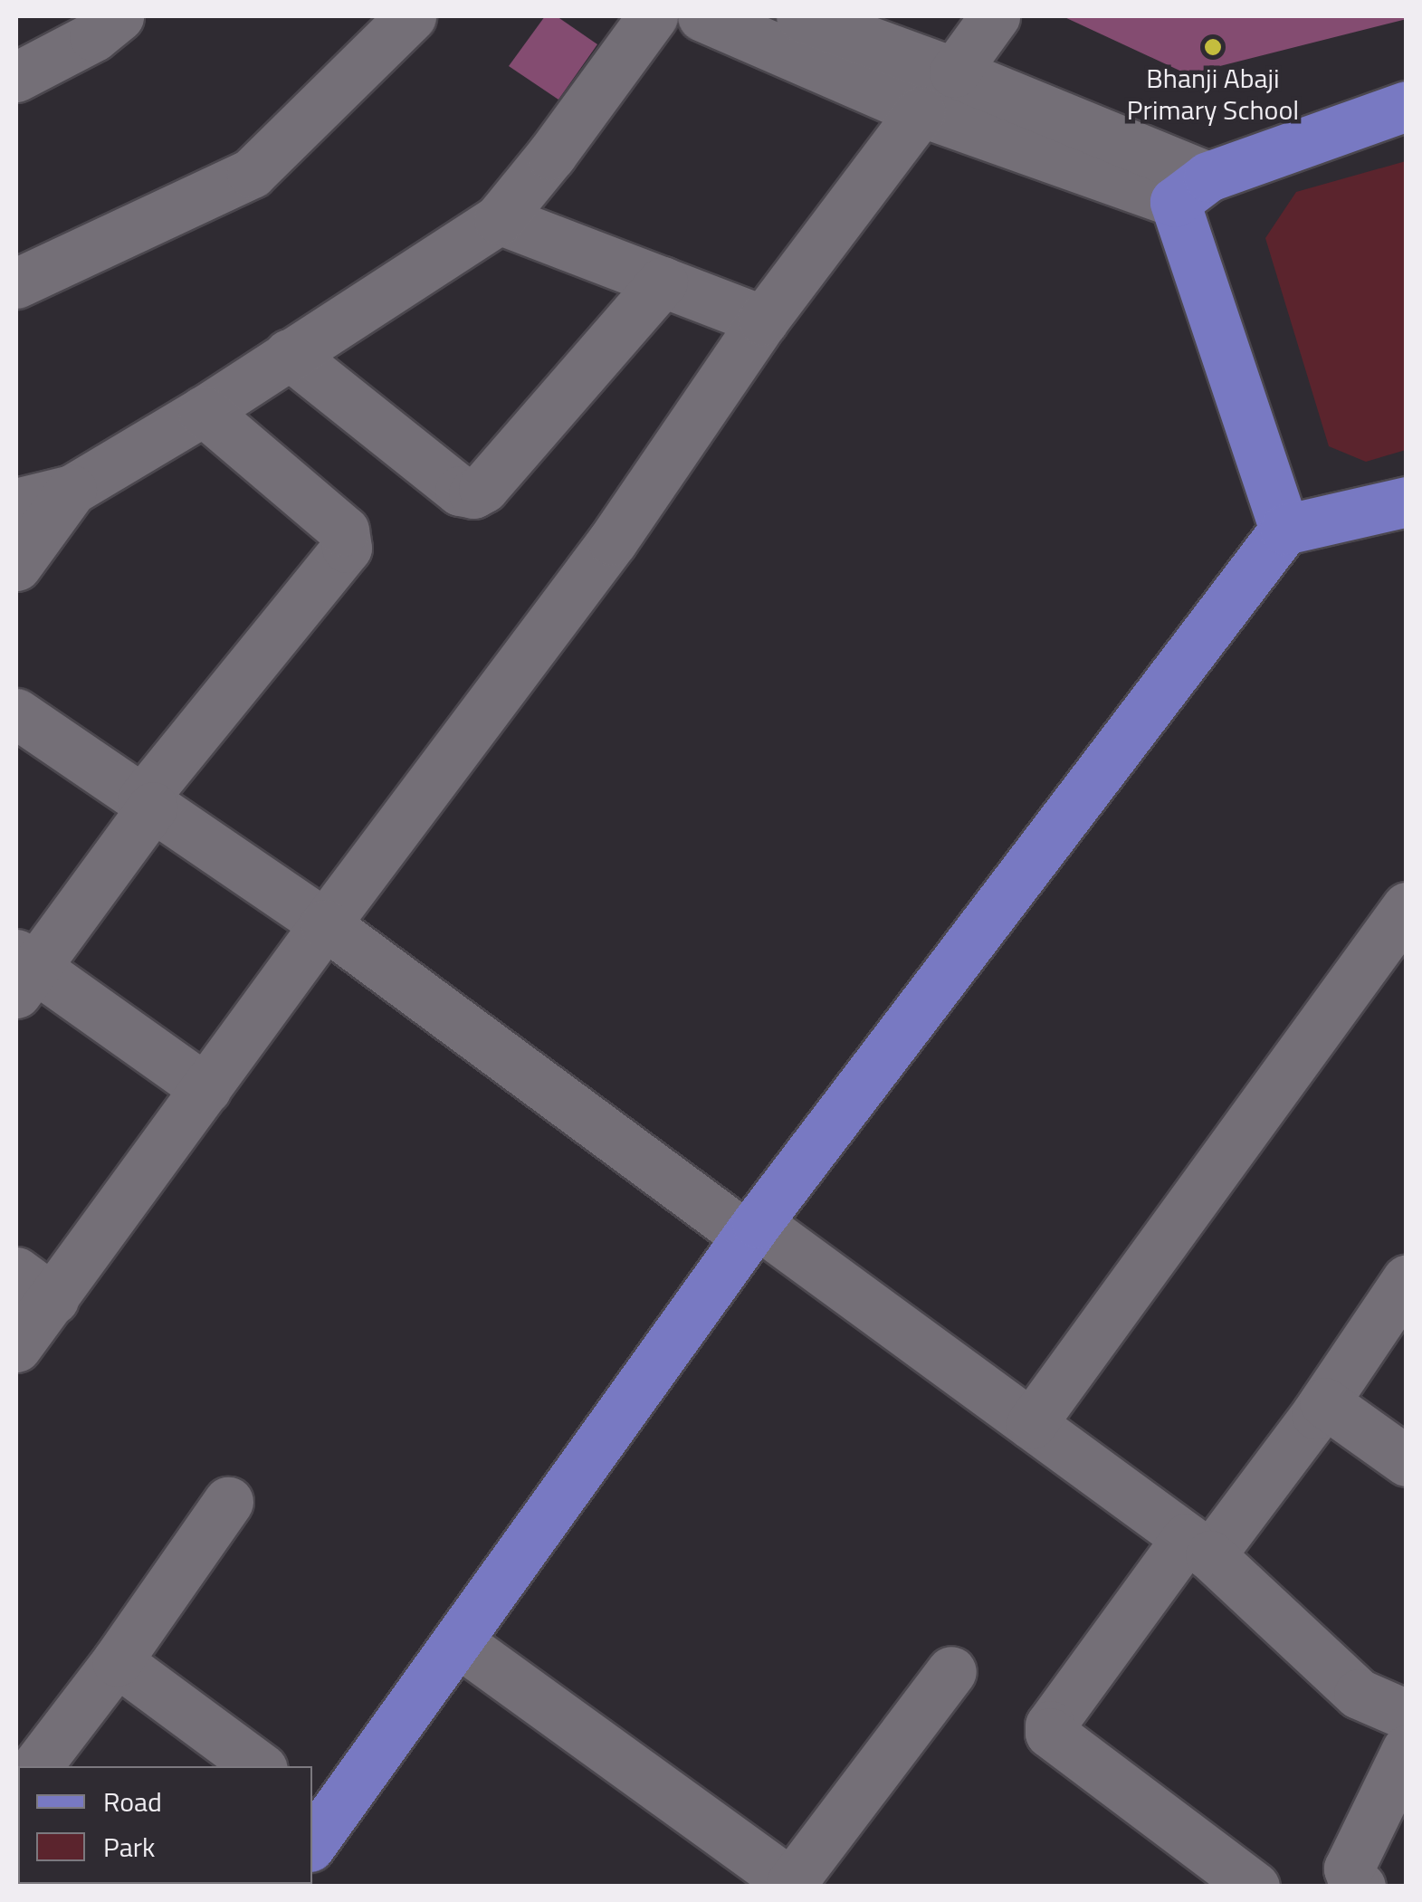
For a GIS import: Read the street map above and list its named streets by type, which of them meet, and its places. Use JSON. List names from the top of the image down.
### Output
{
  "places": ["Bhanji Abaji Primary School"],
  "legend": ["Road", "Park"]
}
